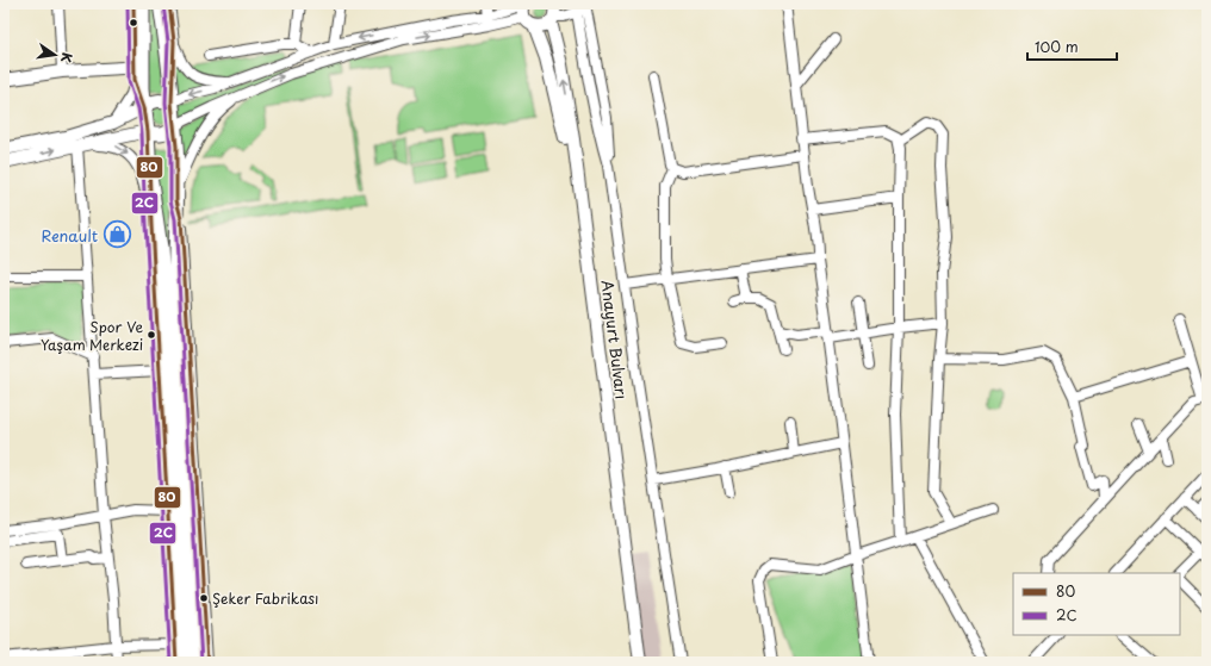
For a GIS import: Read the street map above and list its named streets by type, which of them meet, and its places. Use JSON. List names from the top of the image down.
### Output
{
  "streets": {
    "main road": ["Anayurt Bulvarı"]
  },
  "places": {
    "shop": ["Renault"],
    "other": ["Spor Ve Yaşam Merkezi", "Şeker Fabrikası"]
  },
  "lines": ["transit line 80", "transit line 2C"],
  "legend": ["80", "2C"],
  "scale_bar": "100 m",
  "north": "right"
}
